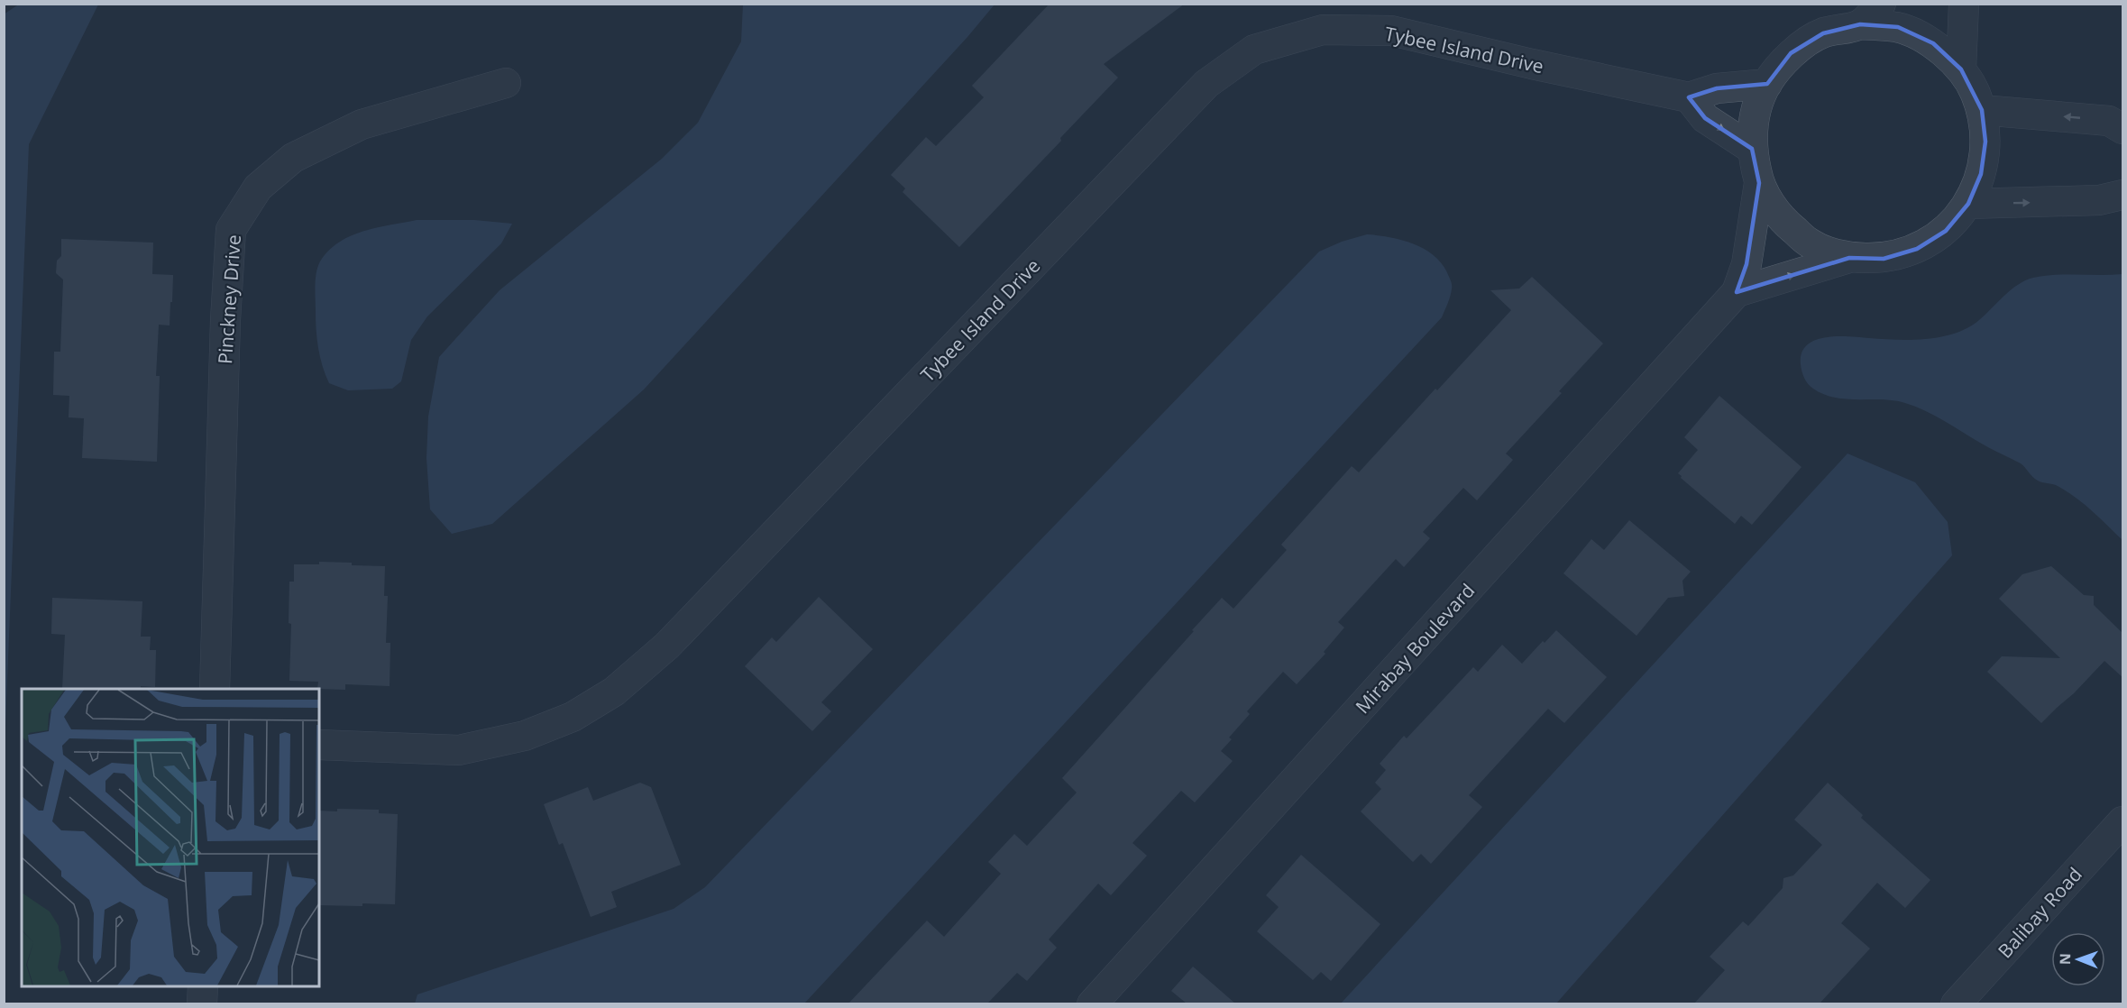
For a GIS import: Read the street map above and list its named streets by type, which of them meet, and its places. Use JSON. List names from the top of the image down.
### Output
{
  "streets": {
    "street": [
      "Tybee Island Drive",
      "Pinckney Drive",
      "Mirabay Boulevard",
      "Balibay Road"
    ]
  },
  "crossings": [
    ["Tybee Island Drive", "Mirabay Boulevard"]
  ],
  "north": "left"
}
